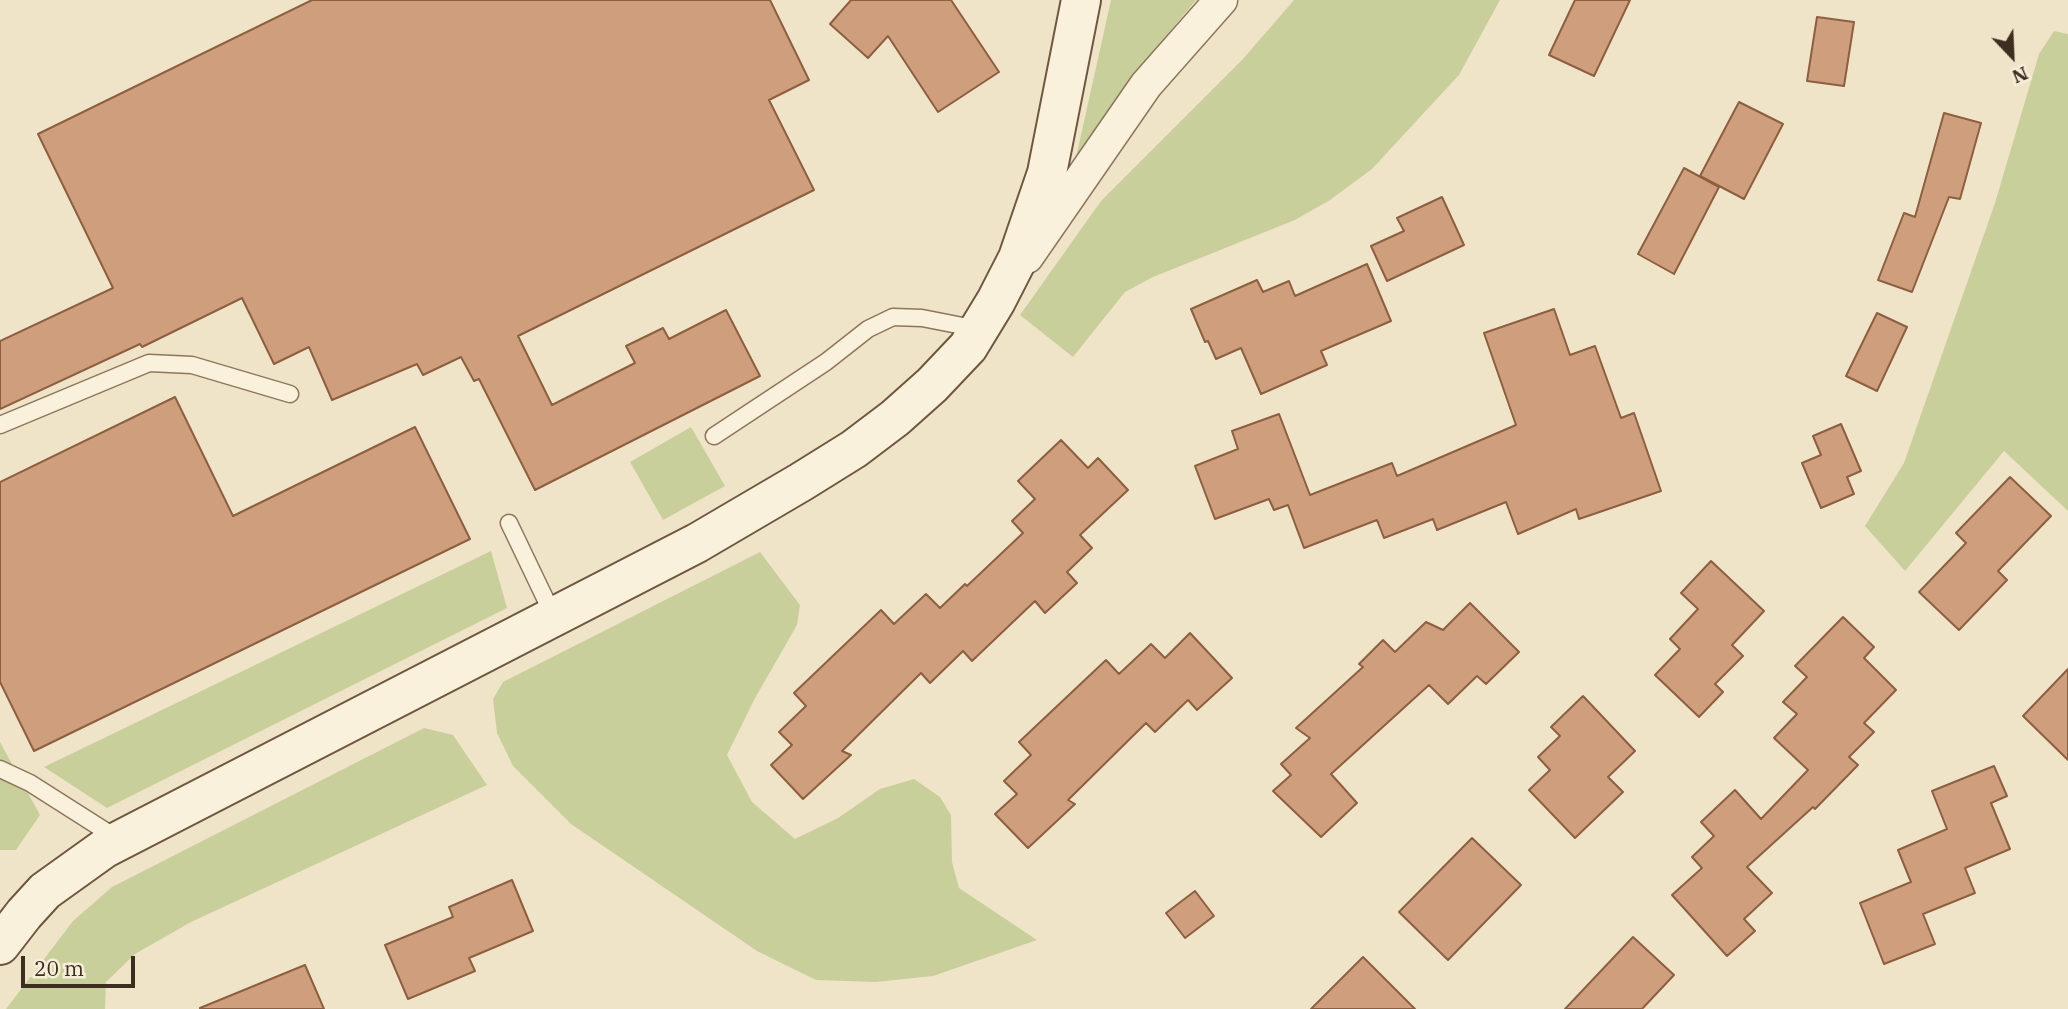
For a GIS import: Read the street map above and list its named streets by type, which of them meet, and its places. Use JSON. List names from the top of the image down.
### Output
{
  "scale_bar": "20 m",
  "north": "bottom right"
}
